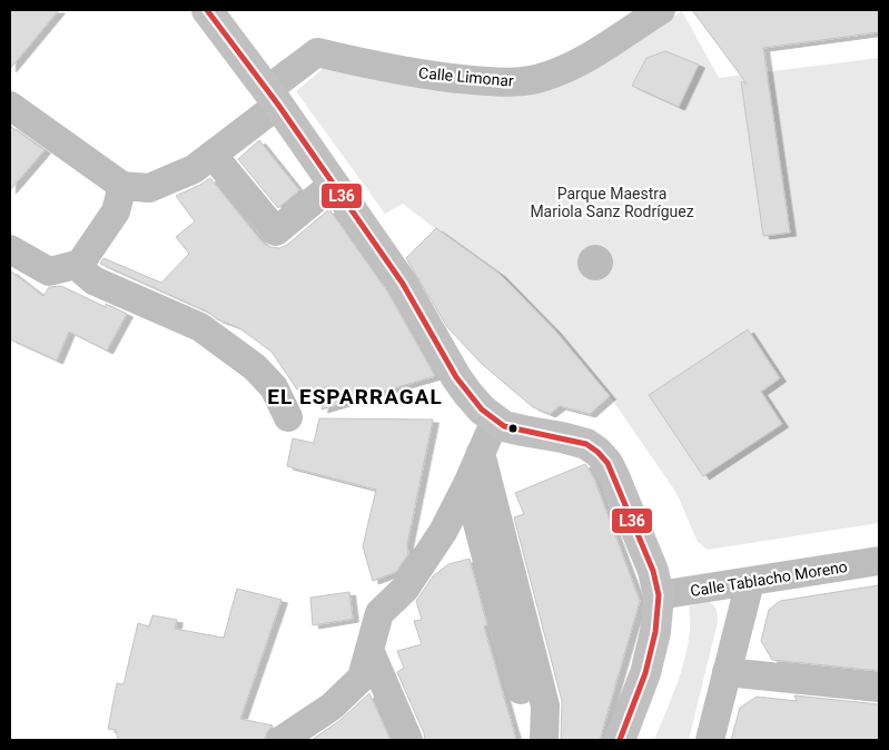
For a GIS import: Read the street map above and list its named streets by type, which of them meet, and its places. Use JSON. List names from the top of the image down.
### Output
{
  "streets": {
    "street": ["Calle Limonar", "Calle Tablacho Moreno"]
  },
  "districts": ["EL ESPARRAGAL"],
  "parks": ["Parque Maestra Mariola Sanz Rodríguez"],
  "lines": ["transit line L36"]
}
